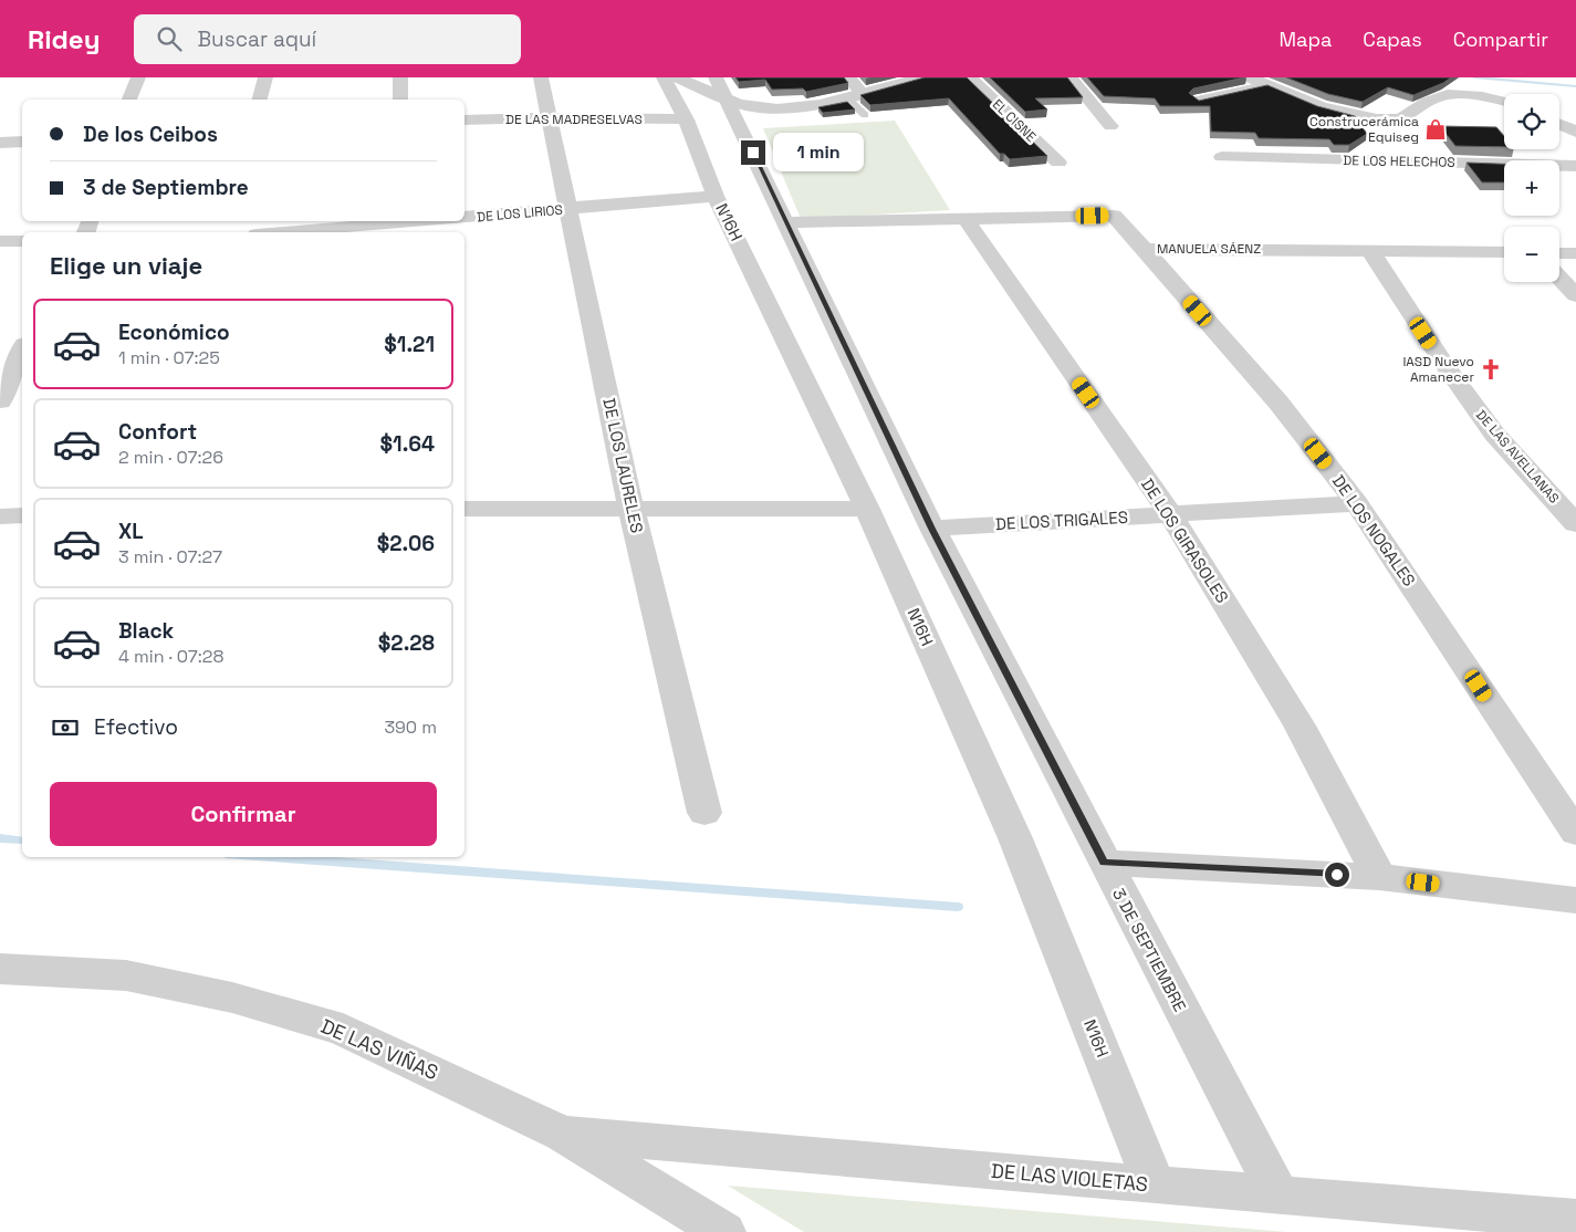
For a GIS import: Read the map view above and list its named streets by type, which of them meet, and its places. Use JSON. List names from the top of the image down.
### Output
{
  "streets": {
    "street": [
      "DE LAS MADRESELVAS",
      "EL CISNE",
      "DE LOS HELECHOS",
      "DE LOS LIRIOS",
      "N16H",
      "MANUELA SÁENZ",
      "DE LAS AVELLANAS",
      "DE LOS LAURELES",
      "DE LOS TRIGALES",
      "DE LOS NOGALES",
      "DE LOS GIRASOLES",
      "3 DE SEPTIEMBRE",
      "DE LAS VIÑAS",
      "DE LAS VIOLETAS"
    ]
  },
  "crossings": [
    ["DE LAS MADRESELVAS", "N16H"],
    ["DE LAS MADRESELVAS", "DE LOS LAURELES"],
    ["DE LOS LIRIOS", "N16H"],
    ["DE LOS LIRIOS", "DE LOS LAURELES"],
    ["N16H", "DE LAS VIOLETAS"],
    ["MANUELA SÁENZ", "DE LAS AVELLANAS"],
    ["MANUELA SÁENZ", "DE LOS NOGALES"],
    ["MANUELA SÁENZ", "DE LOS GIRASOLES"],
    ["MANUELA SÁENZ", "3 DE SEPTIEMBRE"],
    ["DE LOS TRIGALES", "DE LOS NOGALES"],
    ["DE LOS TRIGALES", "DE LOS GIRASOLES"],
    ["DE LOS TRIGALES", "3 DE SEPTIEMBRE"],
    ["3 DE SEPTIEMBRE", "DE LAS VIOLETAS"],
    ["DE LAS VIÑAS", "DE LAS VIOLETAS"]
  ],
  "places": {
    "shop": ["Construcerámica Equiseg"],
    "church": ["IASD Nuevo Amanecer"]
  },
  "page": {
    "header": "Ridey",
    "search": "Buscar aquí",
    "nav": ["Mapa", "Capas", "Compartir"],
    "map_buttons": ["+", "−"],
    "banner": ["De los Ceibos", "3 de Septiembre"],
    "bubble": "1 min",
    "heading": "Elige un viaje",
    "list": [
      {
        "name": "Económico",
        "note": "1 min · 07:25",
        "value": "$1.21"
      },
      {
        "name": "Confort",
        "note": "2 min · 07:26",
        "value": "$1.64"
      },
      {
        "name": "XL",
        "note": "3 min · 07:27",
        "value": "$2.06"
      },
      {
        "name": "Black",
        "note": "4 min · 07:28",
        "value": "$2.28"
      }
    ],
    "pay": ["Efectivo", "390 m"],
    "buttons": "Confirmar"
  }
}
